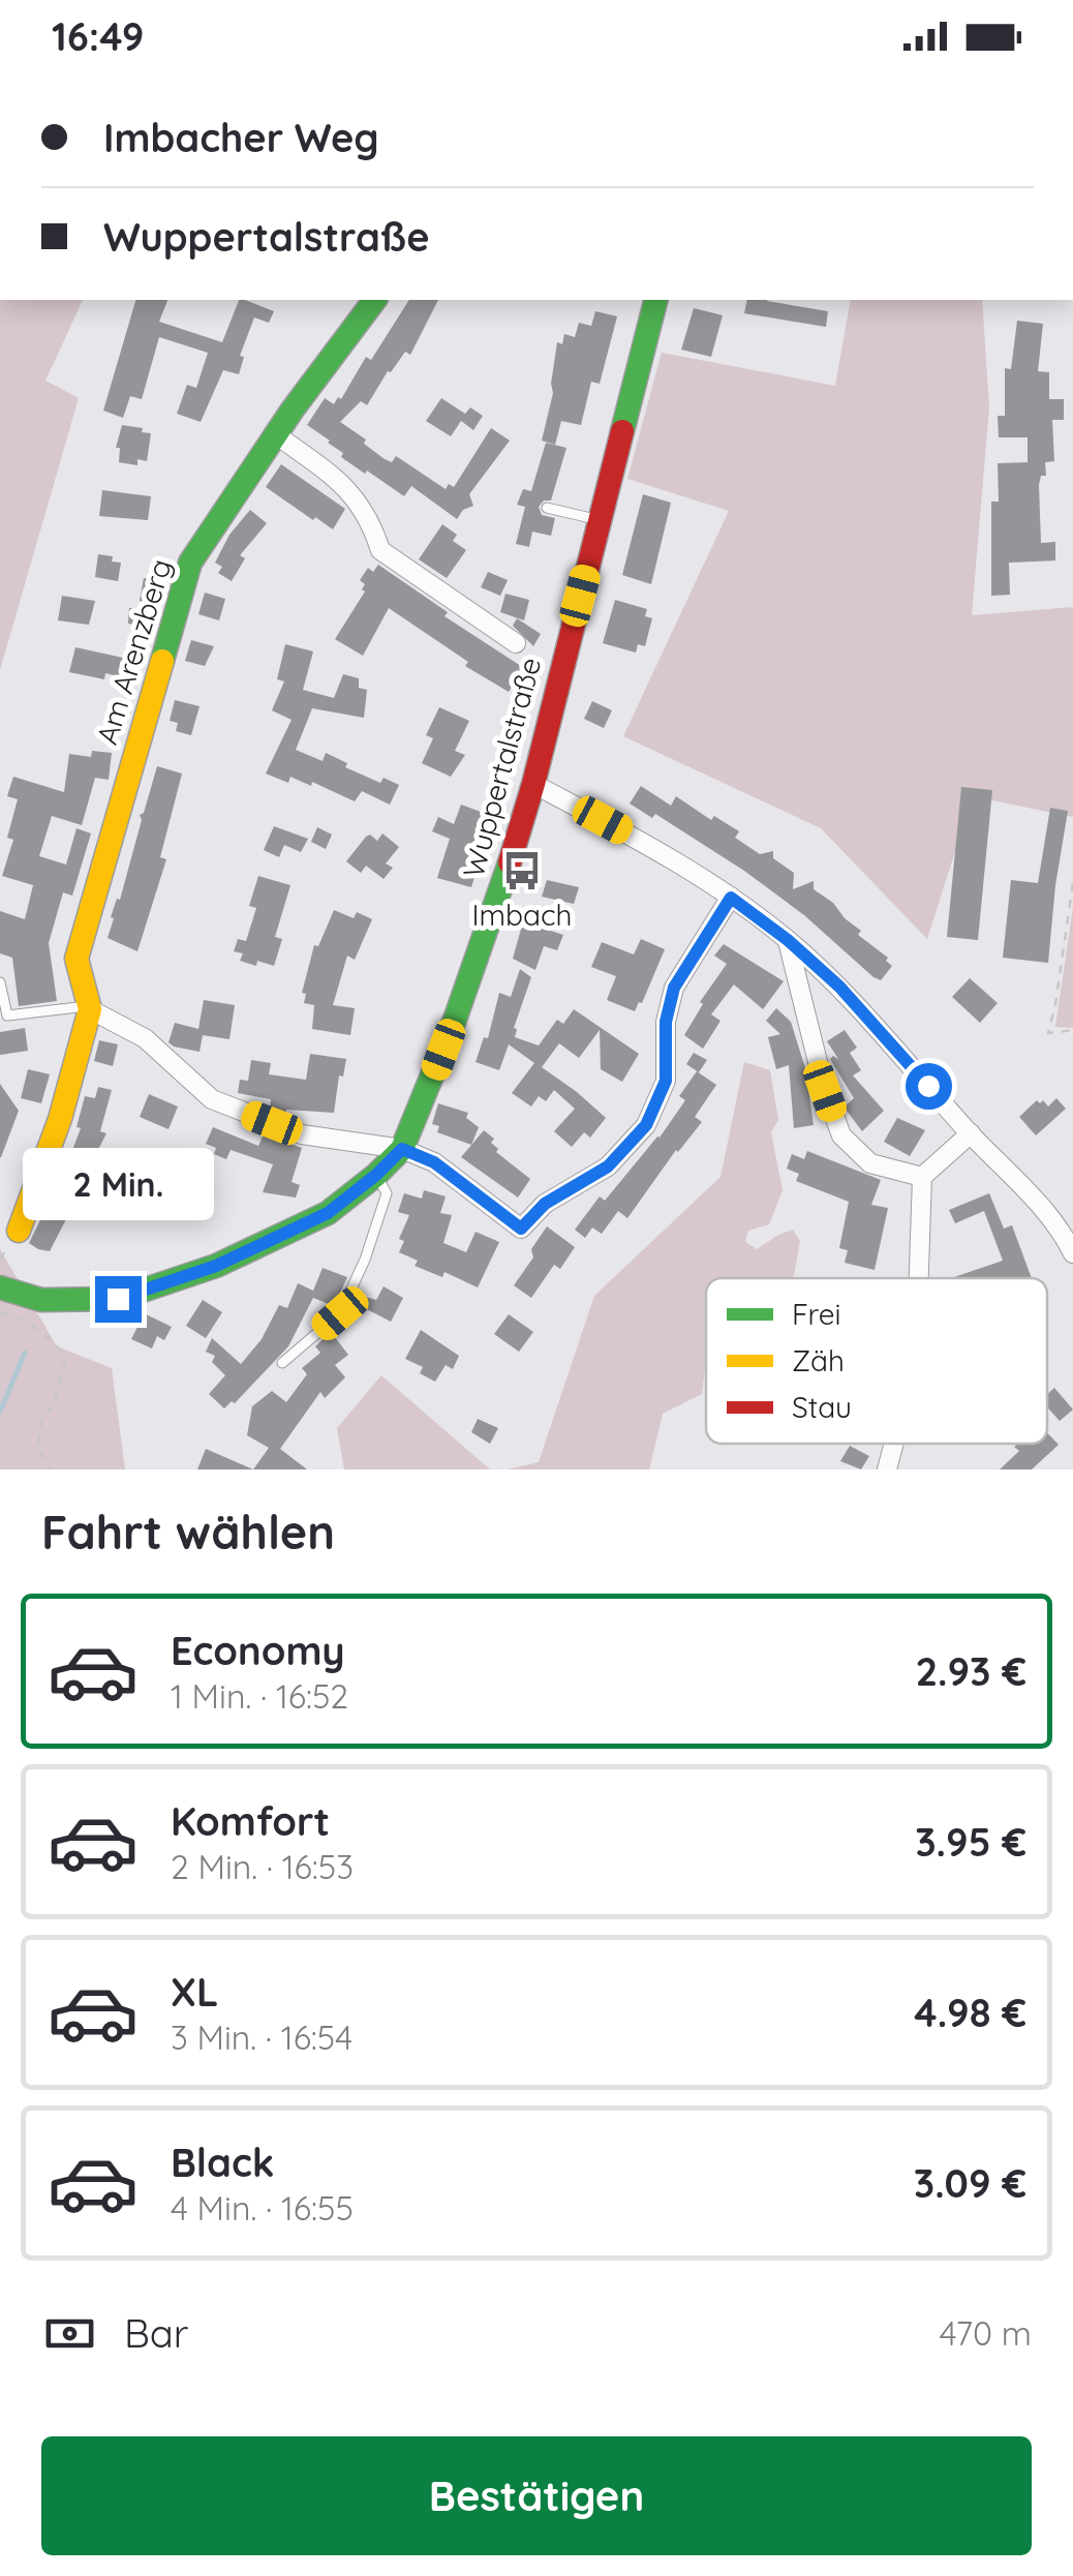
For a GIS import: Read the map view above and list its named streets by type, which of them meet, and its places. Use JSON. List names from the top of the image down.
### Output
{
  "streets": {
    "main road": ["Am Arenzberg", "Wuppertalstraße"]
  },
  "places": {
    "bus stop": ["Imbach"]
  },
  "legend": ["Frei", "Zäh", "Stau"],
  "page": {
    "status": "16:49",
    "banner": ["Imbacher Weg", "Wuppertalstraße"],
    "bubble": "2 Min.",
    "heading": "Fahrt wählen",
    "list": [
      {
        "name": "Economy",
        "note": "1 Min. · 16:52",
        "value": "2.93 €"
      },
      {
        "name": "Komfort",
        "note": "2 Min. · 16:53",
        "value": "3.95 €"
      },
      {
        "name": "XL",
        "note": "3 Min. · 16:54",
        "value": "4.98 €"
      },
      {
        "name": "Black",
        "note": "4 Min. · 16:55",
        "value": "3.09 €"
      }
    ],
    "pay": ["Bar", "470 m"],
    "buttons": "Bestätigen"
  }
}
